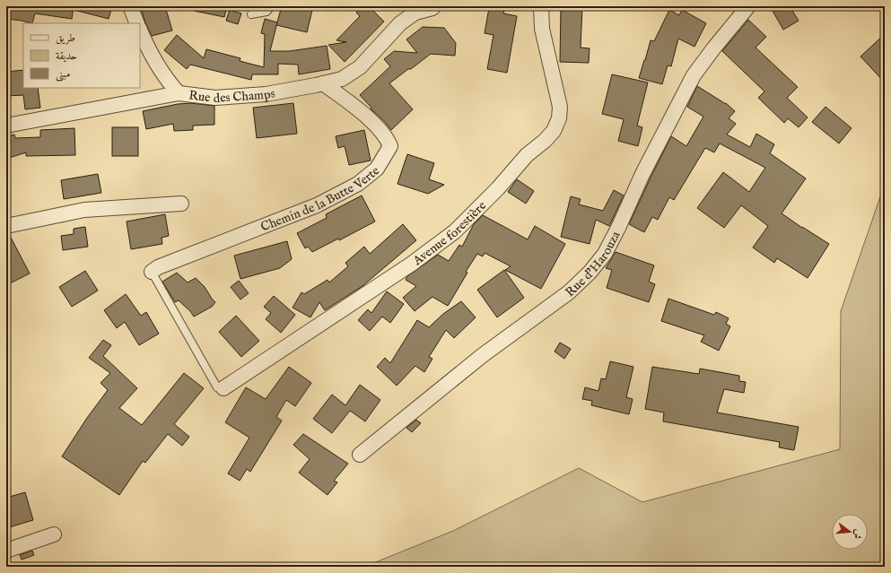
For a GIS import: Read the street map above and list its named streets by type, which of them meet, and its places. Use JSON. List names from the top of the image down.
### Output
{
  "streets": {
    "street": [
      "Rue des Champs",
      "Chemin de la Butte Verte",
      "Avenue forestière",
      "Rue d'Harouza"
    ]
  },
  "crossings": [
    ["Rue des Champs", "Chemin de la Butte Verte"]
  ],
  "legend": ["طريق", "حديقة", "مبنى"],
  "north": "right"
}
